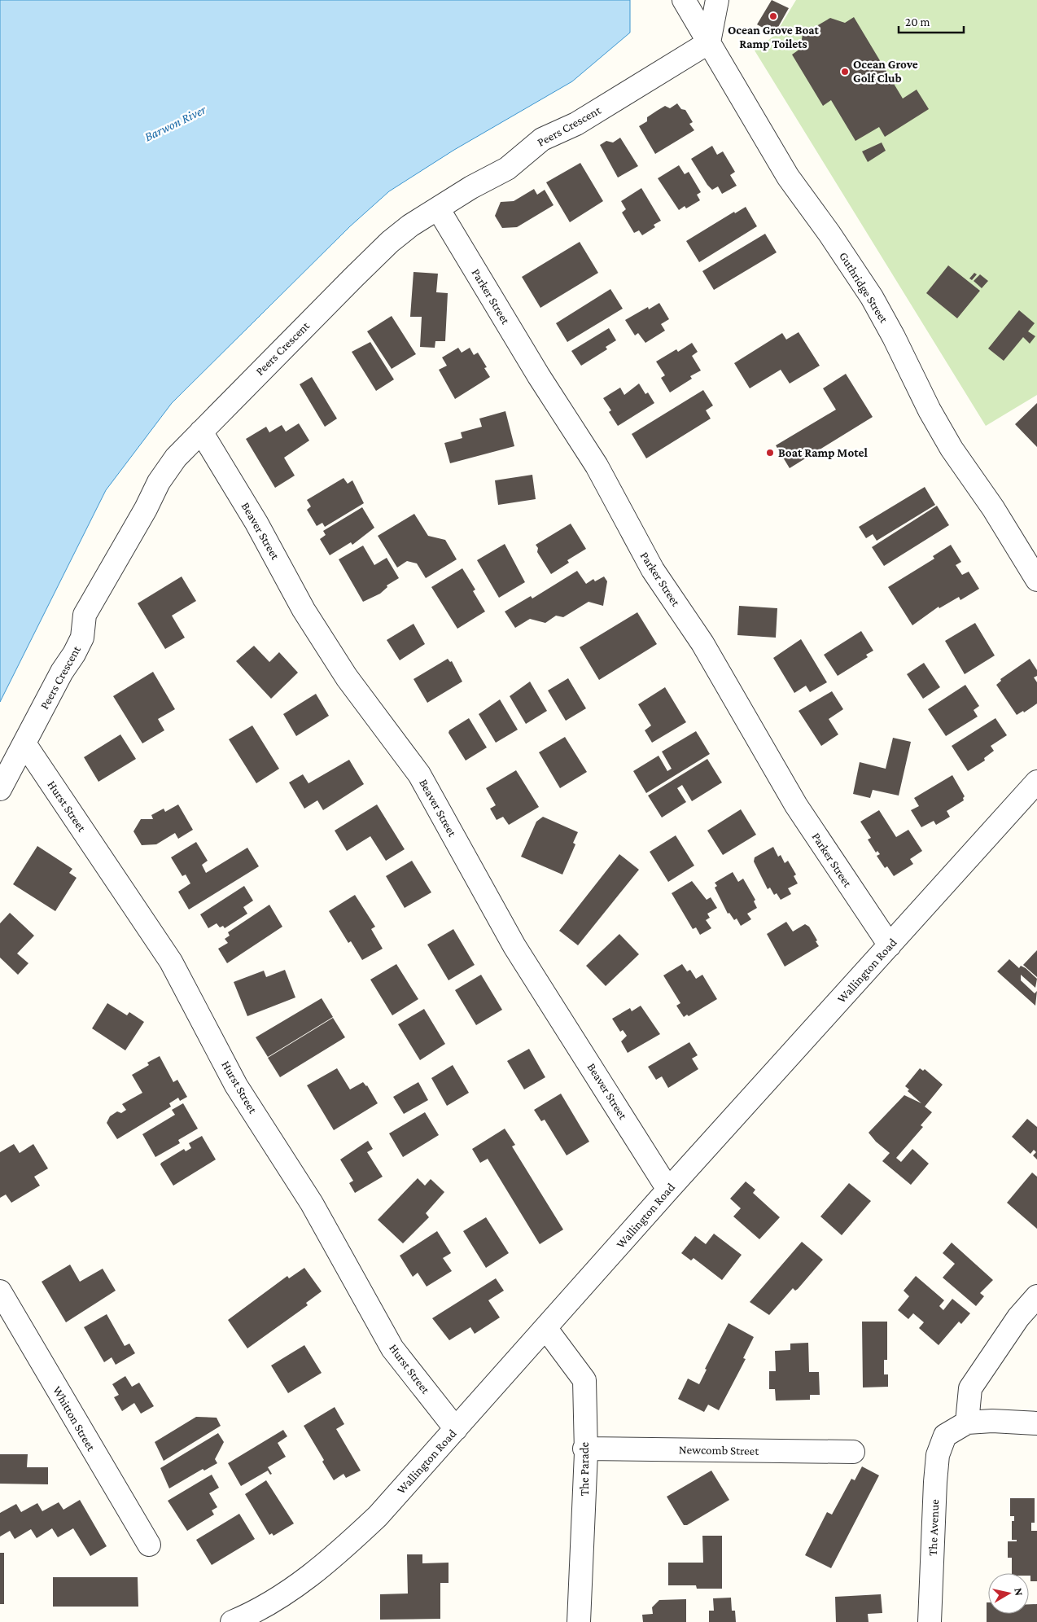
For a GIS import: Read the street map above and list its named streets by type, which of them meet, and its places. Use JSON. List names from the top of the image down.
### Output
{
  "streets": {
    "street": [
      "Peers Crescent",
      "Guthridge Street",
      "Parker Street",
      "Beaver Street",
      "Hurst Street",
      "Wallington Road",
      "Whitton Street",
      "Newcomb Street",
      "The Parade",
      "The Avenue"
    ]
  },
  "crossings": [
    ["Peers Crescent", "Guthridge Street"],
    ["Peers Crescent", "Parker Street"],
    ["Peers Crescent", "Beaver Street"],
    ["Peers Crescent", "Hurst Street"],
    ["Parker Street", "Wallington Road"],
    ["Beaver Street", "Wallington Road"],
    ["Hurst Street", "Wallington Road"],
    ["Wallington Road", "The Parade"],
    ["Newcomb Street", "The Parade"]
  ],
  "water": ["Barwon River"],
  "places": ["Ocean Grove Boat Ramp Toilets", "Ocean Grove Golf Club", "Boat Ramp Motel"],
  "scale_bar": "20 m",
  "north": "right"
}
